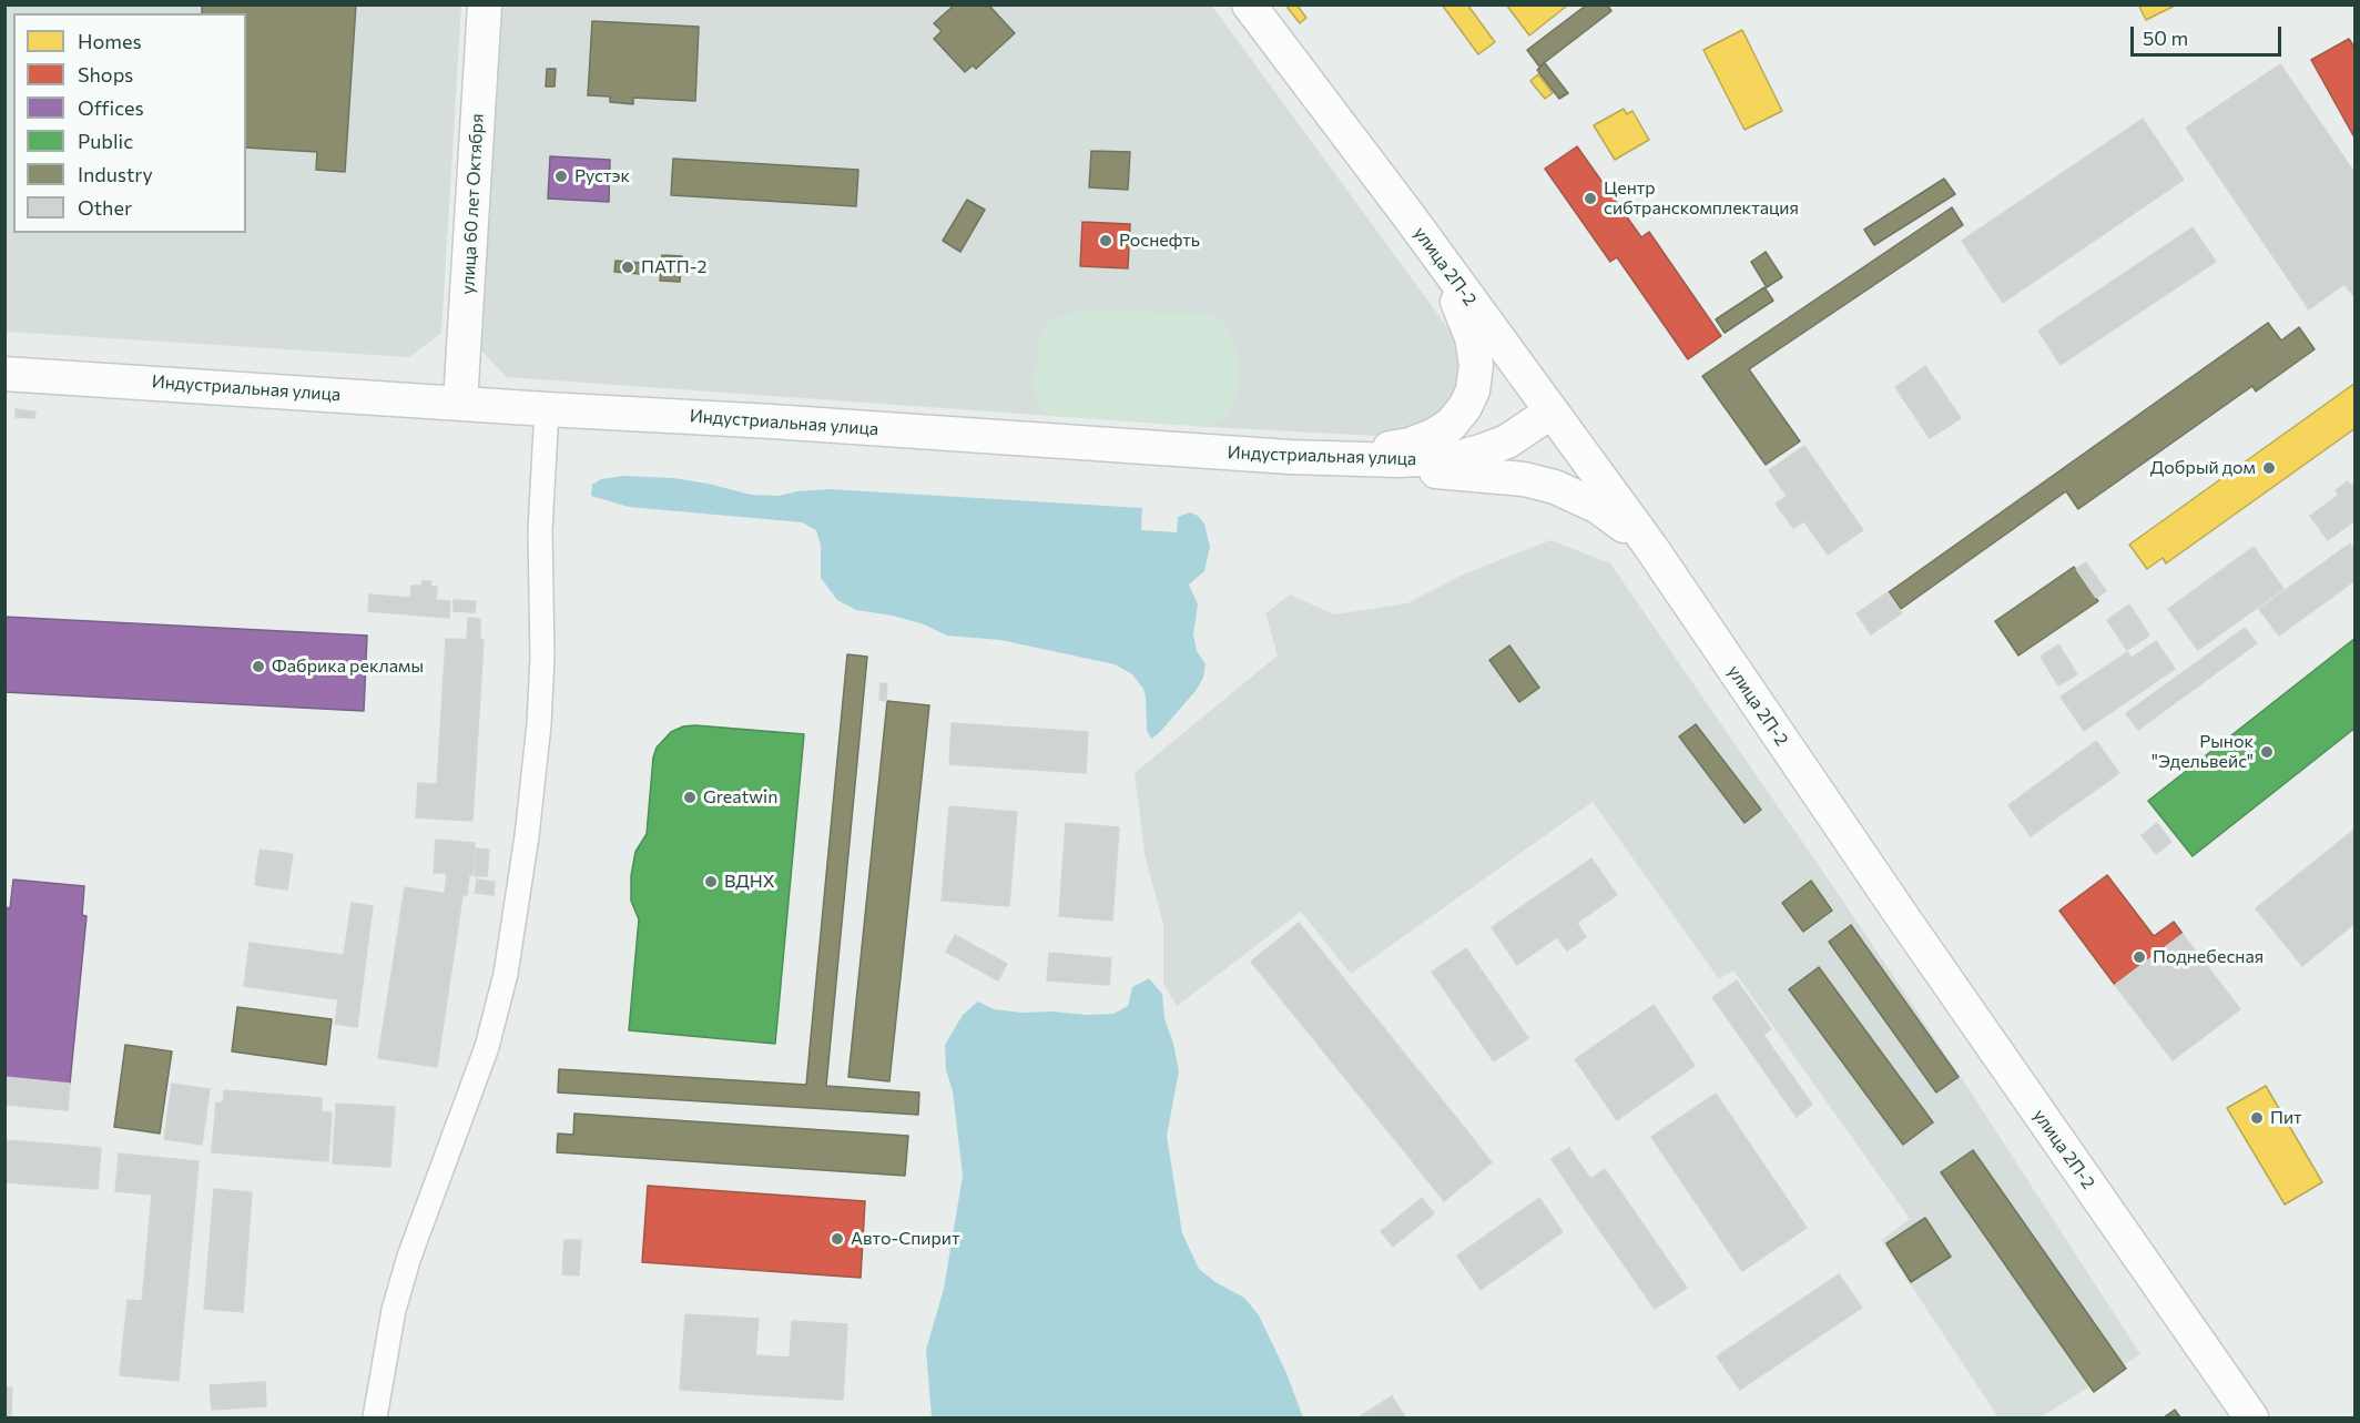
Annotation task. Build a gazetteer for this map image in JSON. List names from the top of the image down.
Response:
{
  "streets": {
    "main road": ["улица 60 лет Октября", "улица 2П-2", "Индустриальная улица"]
  },
  "crossings": [
    ["улица 60 лет Октября", "Индустриальная улица"],
    ["улица 2П-2", "Индустриальная улица"]
  ],
  "places": [
    "Рустэк",
    "Центр сибтранскомплектация",
    "Роснефть",
    "ПАТП-2",
    "Добрый дом",
    "Фабрика рекламы",
    "Рынок \"Эдельвейс\"",
    "Greatwin",
    "ВДНХ",
    "Поднебесная",
    "Пит",
    "Авто-Спирит"
  ],
  "legend": [
    "Homes",
    "Shops",
    "Offices",
    "Public",
    "Industry",
    "Other"
  ],
  "scale_bar": "50 m"
}
